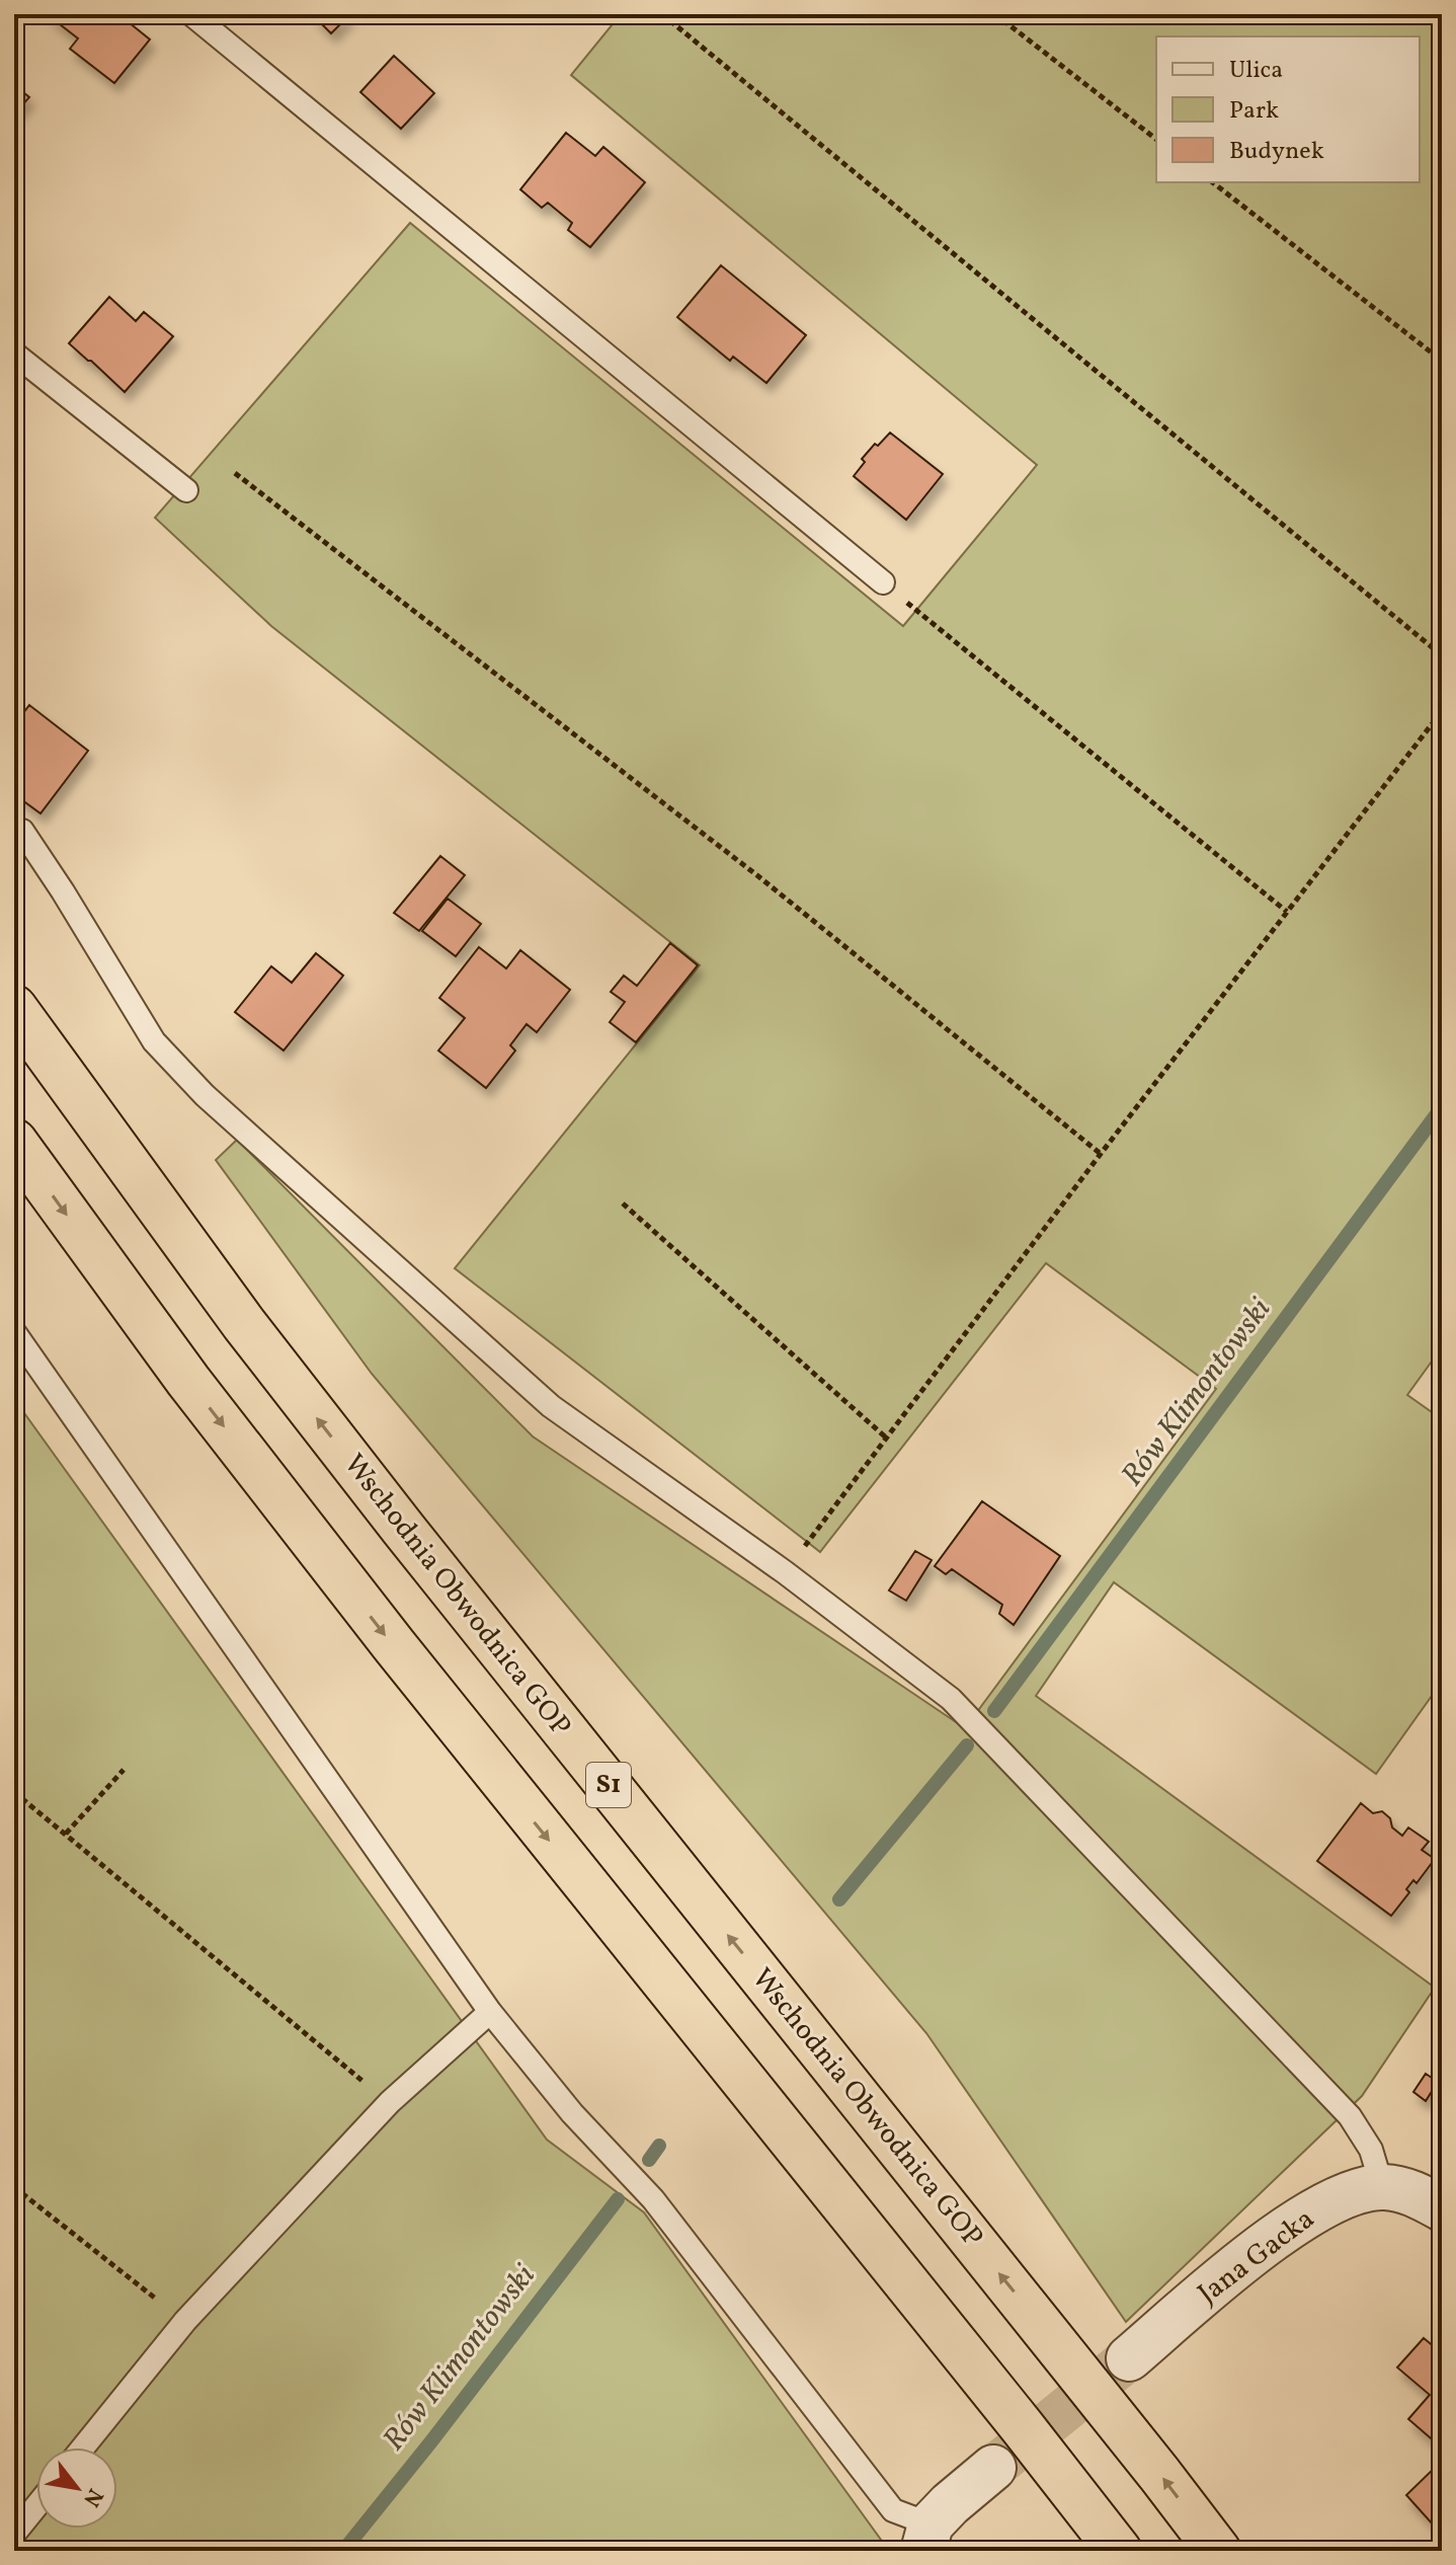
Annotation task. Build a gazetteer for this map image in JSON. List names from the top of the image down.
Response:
{
  "streets": {
    "highway": ["Wschodnia Obwodnica GOP", "S1"],
    "street": ["Jana Gacka"]
  },
  "water": ["Rów Klimontowski"],
  "legend": ["Ulica", "Park", "Budynek"],
  "north": "bottom right"
}
